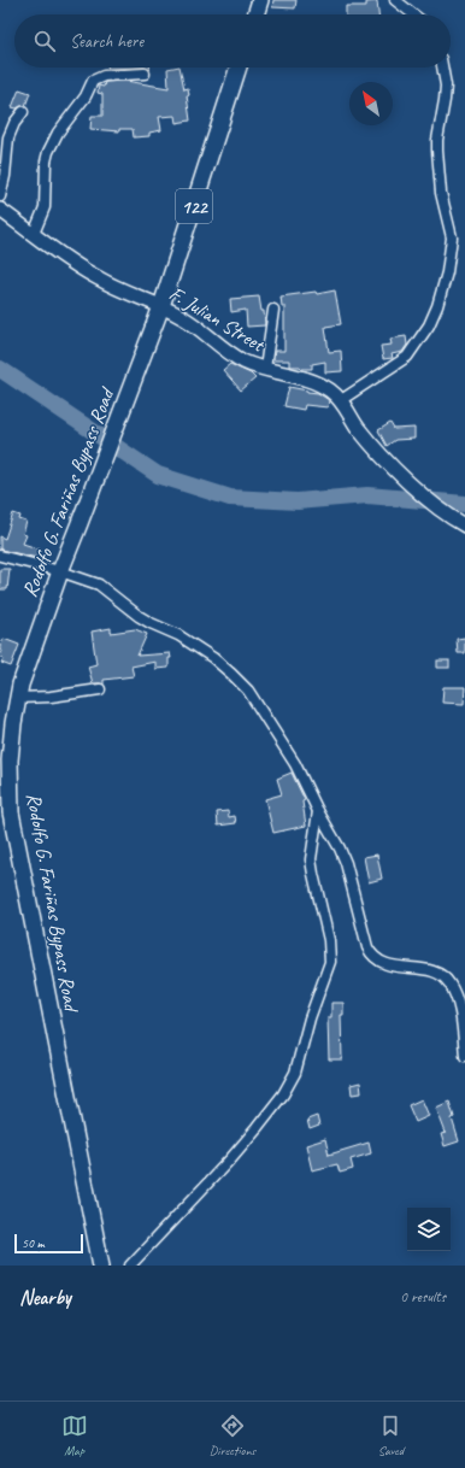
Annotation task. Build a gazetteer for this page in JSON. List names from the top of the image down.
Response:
{
  "streets": {
    "main road": ["122", "Rodolfo G. Fariñas Bypass Road"],
    "street": ["F. Julian Street"]
  },
  "crossings": [
    ["F. Julian Street", "Rodolfo G. Fariñas Bypass Road"]
  ],
  "scale_bar": "50 m",
  "north": "top left",
  "page": {
    "search": "Search here",
    "scale": "50 m",
    "heading": ["Nearby", "0 results"],
    "nav": ["Map", "Directions", "Saved"]
  }
}
